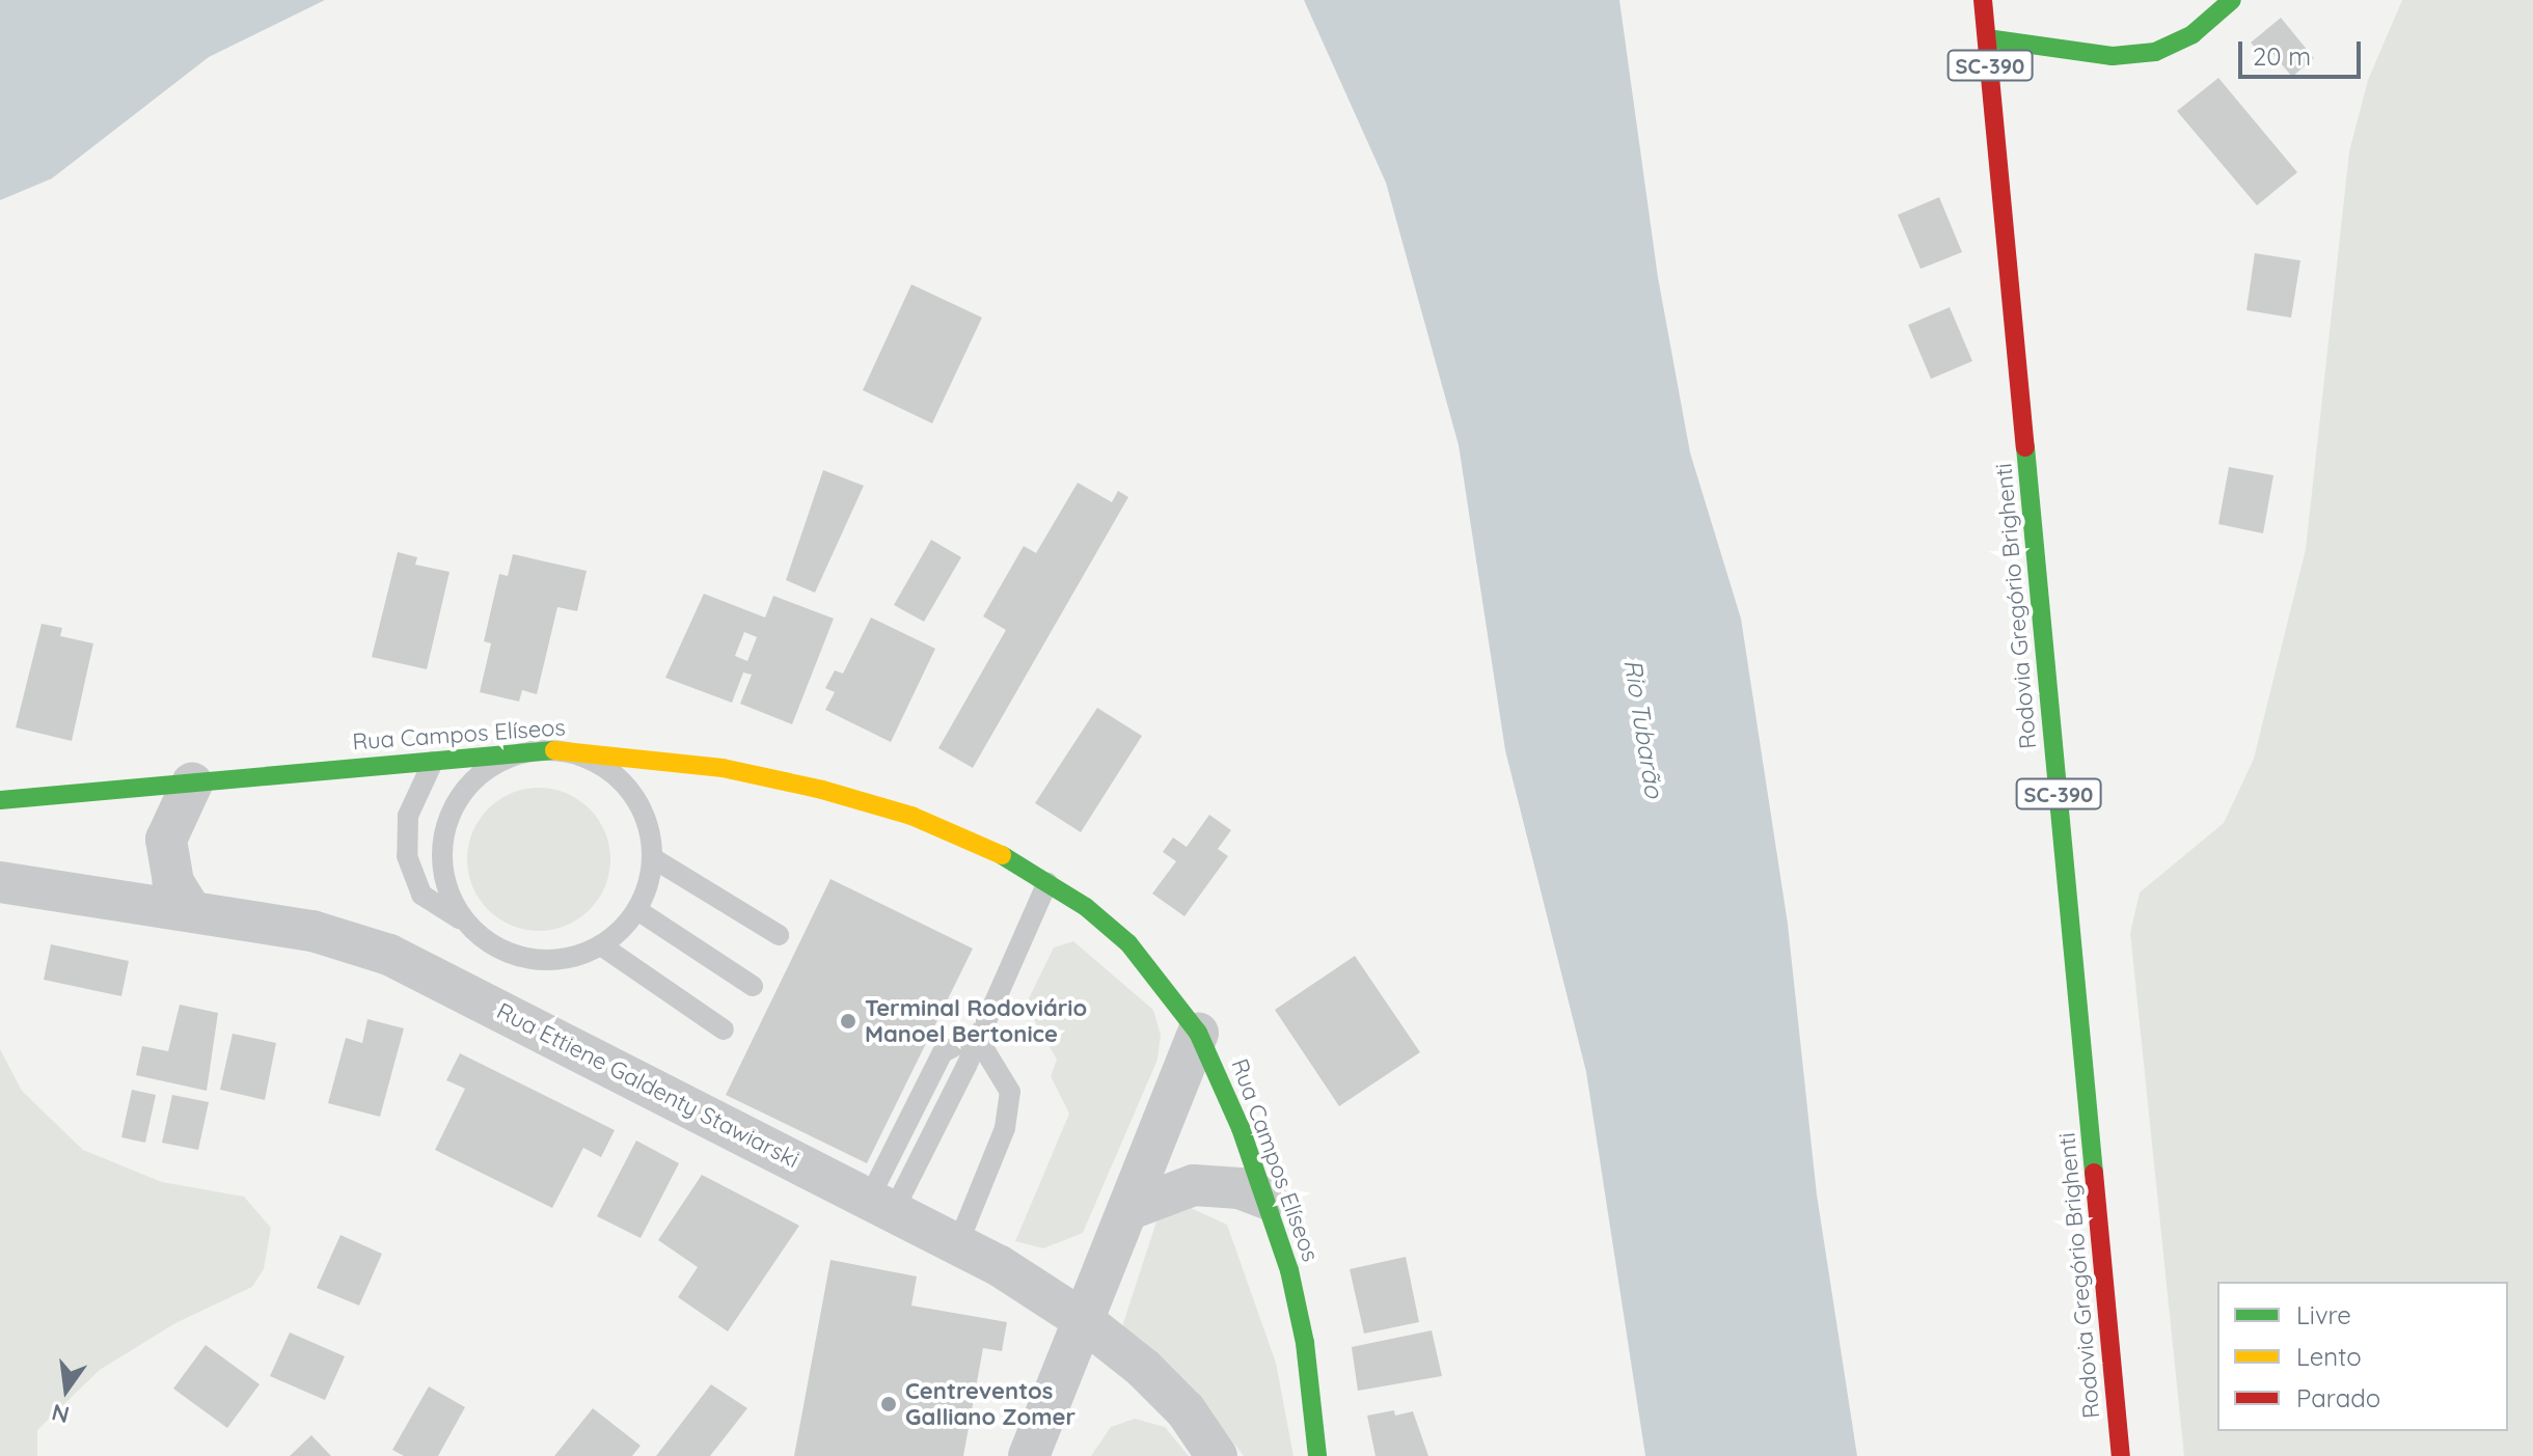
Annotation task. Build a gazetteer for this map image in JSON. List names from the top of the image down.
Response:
{
  "streets": {
    "street": [
      "SC-390",
      "Rodovia Gregório Brighenti",
      "Rua Campos Elíseos",
      "Rua Ettiene Galdenty Stawiarski"
    ]
  },
  "water": ["Rio Tubarão"],
  "places": ["Terminal Rodoviário Manoel Bertonice", "Centreventos Galliano Zomer"],
  "legend": ["Livre", "Lento", "Parado"],
  "scale_bar": "20 m",
  "north": "bottom"
}
